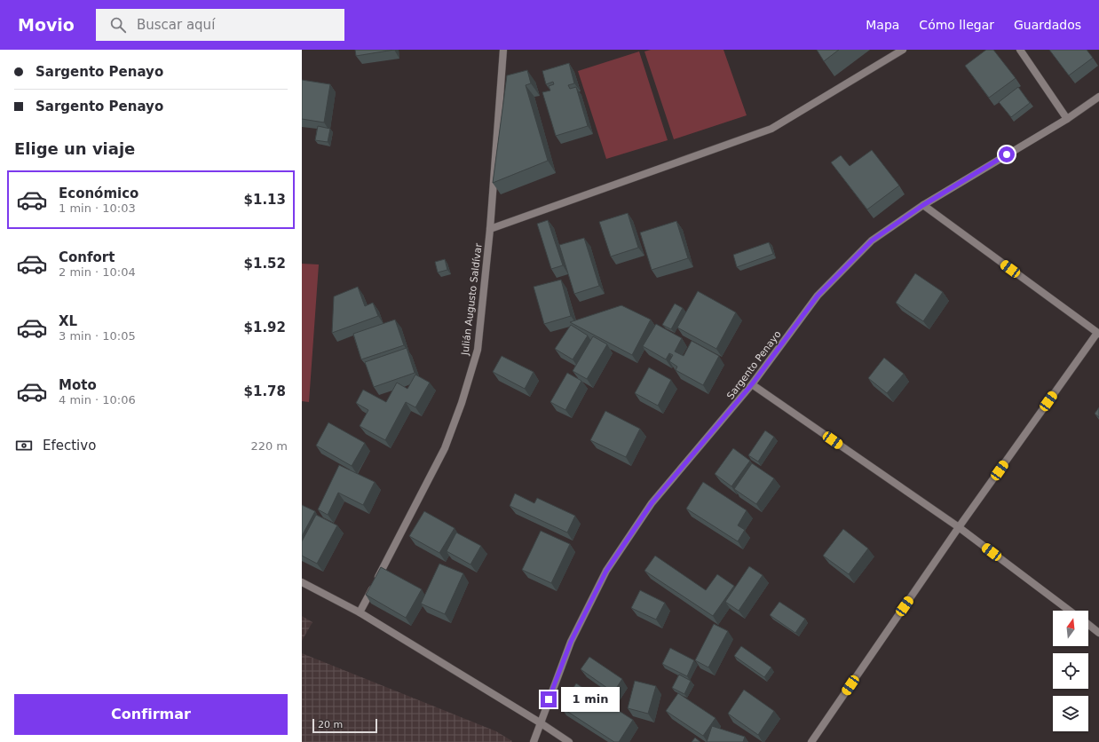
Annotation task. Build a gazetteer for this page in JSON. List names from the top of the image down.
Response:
{
  "streets": {
    "street": ["Julián Augusto Saldívar", "Sargento Penayo"]
  },
  "scale_bar": "20 m",
  "north": "top",
  "page": {
    "header": "Movio",
    "search": "Buscar aquí",
    "nav": ["Mapa", "Cómo llegar", "Guardados"],
    "banner": ["Sargento Penayo", "Sargento Penayo"],
    "heading": "Elige un viaje",
    "list": [
      {
        "name": "Económico",
        "note": "1 min · 10:03",
        "value": "$1.13"
      },
      {
        "name": "Confort",
        "note": "2 min · 10:04",
        "value": "$1.52"
      },
      {
        "name": "XL",
        "note": "3 min · 10:05",
        "value": "$1.92"
      },
      {
        "name": "Moto",
        "note": "4 min · 10:06",
        "value": "$1.78"
      }
    ],
    "pay": ["Efectivo", "220 m"],
    "buttons": "Confirmar",
    "bubble": "1 min",
    "scale": "20 m"
  }
}
